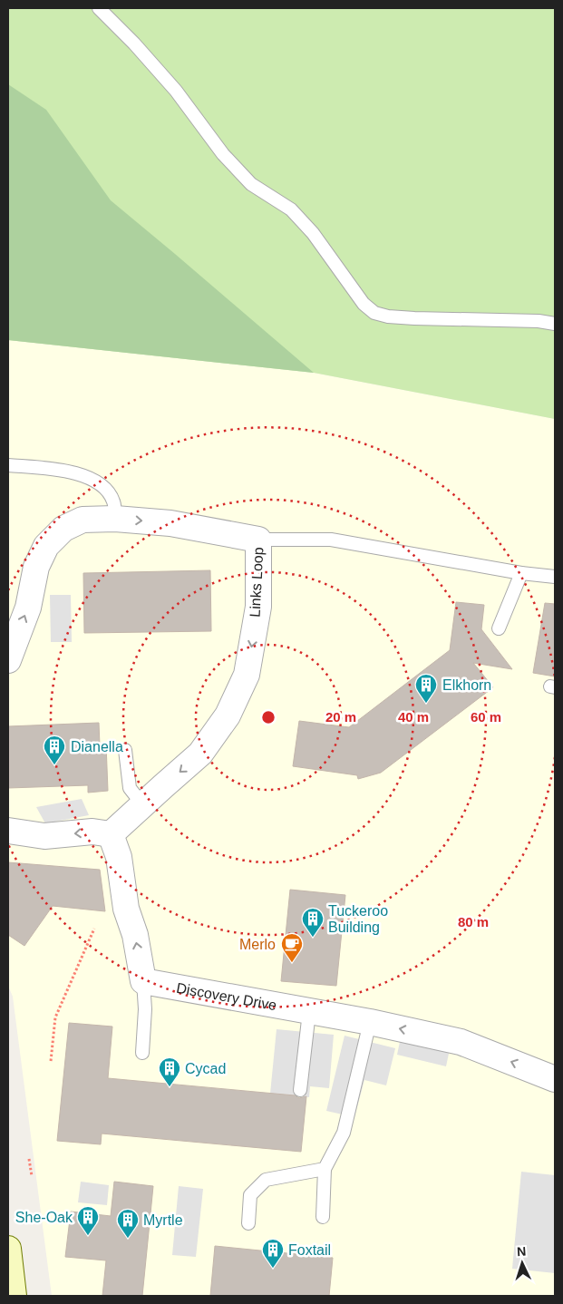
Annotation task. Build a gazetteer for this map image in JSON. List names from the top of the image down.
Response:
{
  "streets": {
    "street": ["Links Loop", "Discovery Drive"]
  },
  "one_way": ["Discovery Drive"],
  "places": {
    "building": [
      "Elkhorn",
      "Dianella",
      "Tuckeroo Building",
      "Cycad",
      "She-Oak",
      "Myrtle",
      "Foxtail"
    ],
    "cafe": ["Merlo"]
  },
  "north": "top",
  "rings": [
    "20 m",
    "40 m",
    "60 m",
    "80 m"
  ]
}
